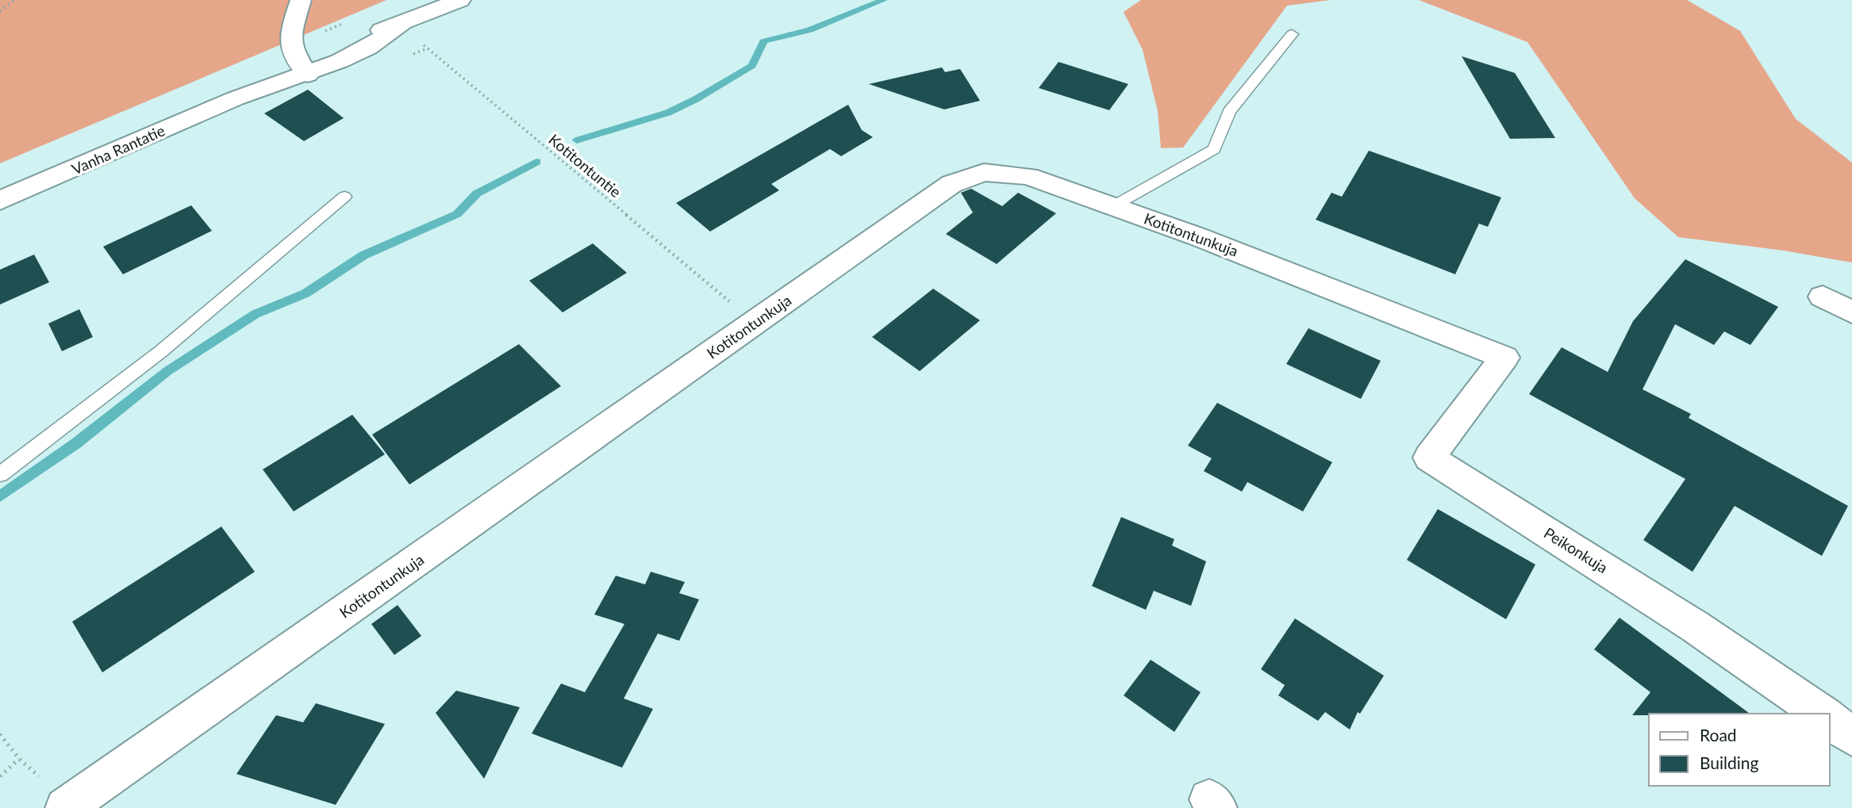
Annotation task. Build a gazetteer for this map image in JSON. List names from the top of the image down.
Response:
{
  "streets": {
    "street": ["Vanha Rantatie", "Kotitontunkuja", "Peikonkuja"],
    "path": ["Kotitontuntie"]
  },
  "crossings": [
    ["Vanha Rantatie", "Kotitontuntie"],
    ["Kotitontuntie", "Kotitontunkuja"],
    ["Kotitontunkuja", "Peikonkuja"]
  ],
  "legend": ["Road", "Building"]
}
